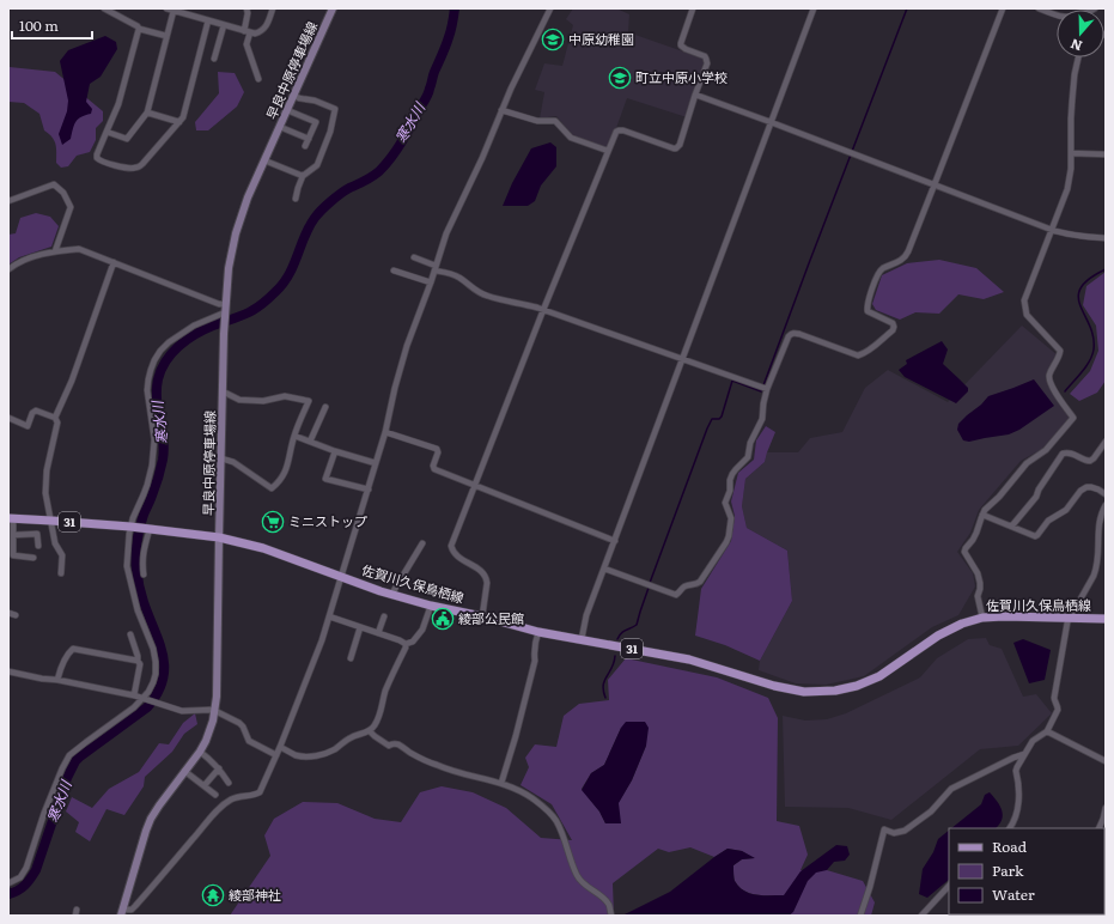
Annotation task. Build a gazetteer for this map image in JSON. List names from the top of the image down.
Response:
{
  "streets": {
    "main road": ["早良中原停車場線", "31", "佐賀川久保鳥栖線"]
  },
  "crossings": [
    ["早良中原停車場線", "佐賀川久保鳥栖線"]
  ],
  "water": ["寒水川"],
  "places": {
    "school or university": ["中原幼稚園", "町立中原小学校"],
    "supermarket": ["ミニストップ"],
    "public building": ["綾部公民館"],
    "temple": ["綾部神社"]
  },
  "legend": ["Road", "Park", "Water"],
  "scale_bar": "100 m",
  "north": "bottom"
}
